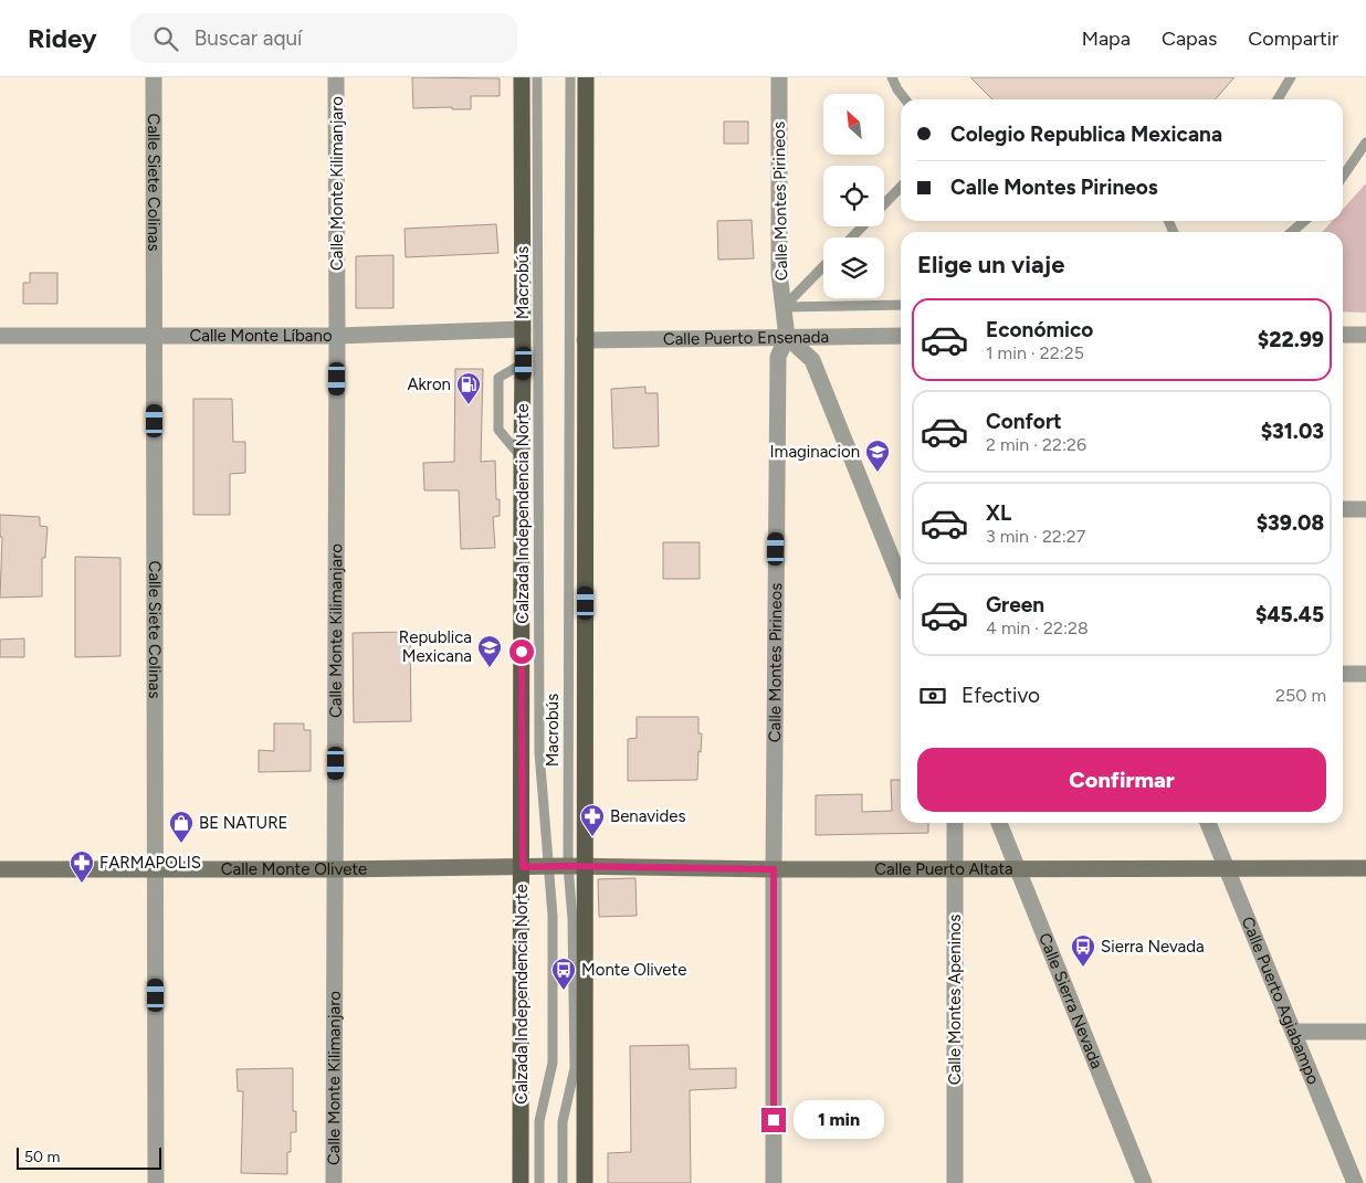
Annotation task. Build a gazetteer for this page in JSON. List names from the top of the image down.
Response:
{
  "streets": {
    "main road": ["Calzada Independencia Norte"],
    "street": [
      "Calle Siete Colinas",
      "Calle Monte Kilimanjaro",
      "Calle Montes Pirineos",
      "Calle Monte Líbano",
      "Calle Puerto Ensenada",
      "Calle Monte Olivete",
      "Calle Puerto Altata",
      "Calle Montes Apeninos",
      "Calle Sierra Nevada",
      "Calle Puerto Agiabampo"
    ],
    "lane": ["Macrobús"]
  },
  "crossings": [
    ["Calle Siete Colinas", "Calle Monte Líbano"],
    ["Calle Siete Colinas", "Calle Monte Olivete"],
    ["Calle Monte Kilimanjaro", "Calle Monte Líbano"],
    ["Calle Monte Kilimanjaro", "Calle Monte Olivete"],
    ["Calle Montes Pirineos", "Calle Puerto Ensenada"],
    ["Calle Montes Pirineos", "Calle Puerto Altata"],
    ["Macrobús", "Calle Puerto Altata"],
    ["Calle Monte Líbano", "Calzada Independencia Norte"],
    ["Calzada Independencia Norte", "Calle Monte Olivete"],
    ["Calzada Independencia Norte", "Calle Puerto Altata"],
    ["Calle Monte Olivete", "Calle Puerto Altata"],
    ["Calle Puerto Altata", "Calle Montes Apeninos"],
    ["Calle Puerto Altata", "Calle Sierra Nevada"],
    ["Calle Puerto Altata", "Calle Puerto Agiabampo"]
  ],
  "places": {
    "fuel station": ["Akron"],
    "school or university": ["Imaginacion", "Republica Mexicana"],
    "pharmacy": ["Benavides", "FARMAPOLIS"],
    "shop": ["BE NATURE"],
    "bus stop": ["Sierra Nevada", "Monte Olivete"]
  },
  "scale_bar": "50 m",
  "north": "top left",
  "page": {
    "header": "Ridey",
    "search": "Buscar aquí",
    "nav": ["Mapa", "Capas", "Compartir"],
    "banner": ["Colegio Republica Mexicana", "Calle Montes Pirineos"],
    "heading": "Elige un viaje",
    "list": [
      {
        "name": "Económico",
        "note": "1 min · 22:25",
        "value": "$22.99"
      },
      {
        "name": "Confort",
        "note": "2 min · 22:26",
        "value": "$31.03"
      },
      {
        "name": "XL",
        "note": "3 min · 22:27",
        "value": "$39.08"
      },
      {
        "name": "Green",
        "note": "4 min · 22:28",
        "value": "$45.45"
      }
    ],
    "pay": ["Efectivo", "250 m"],
    "buttons": "Confirmar",
    "bubble": "1 min",
    "scale": "50 m"
  }
}
